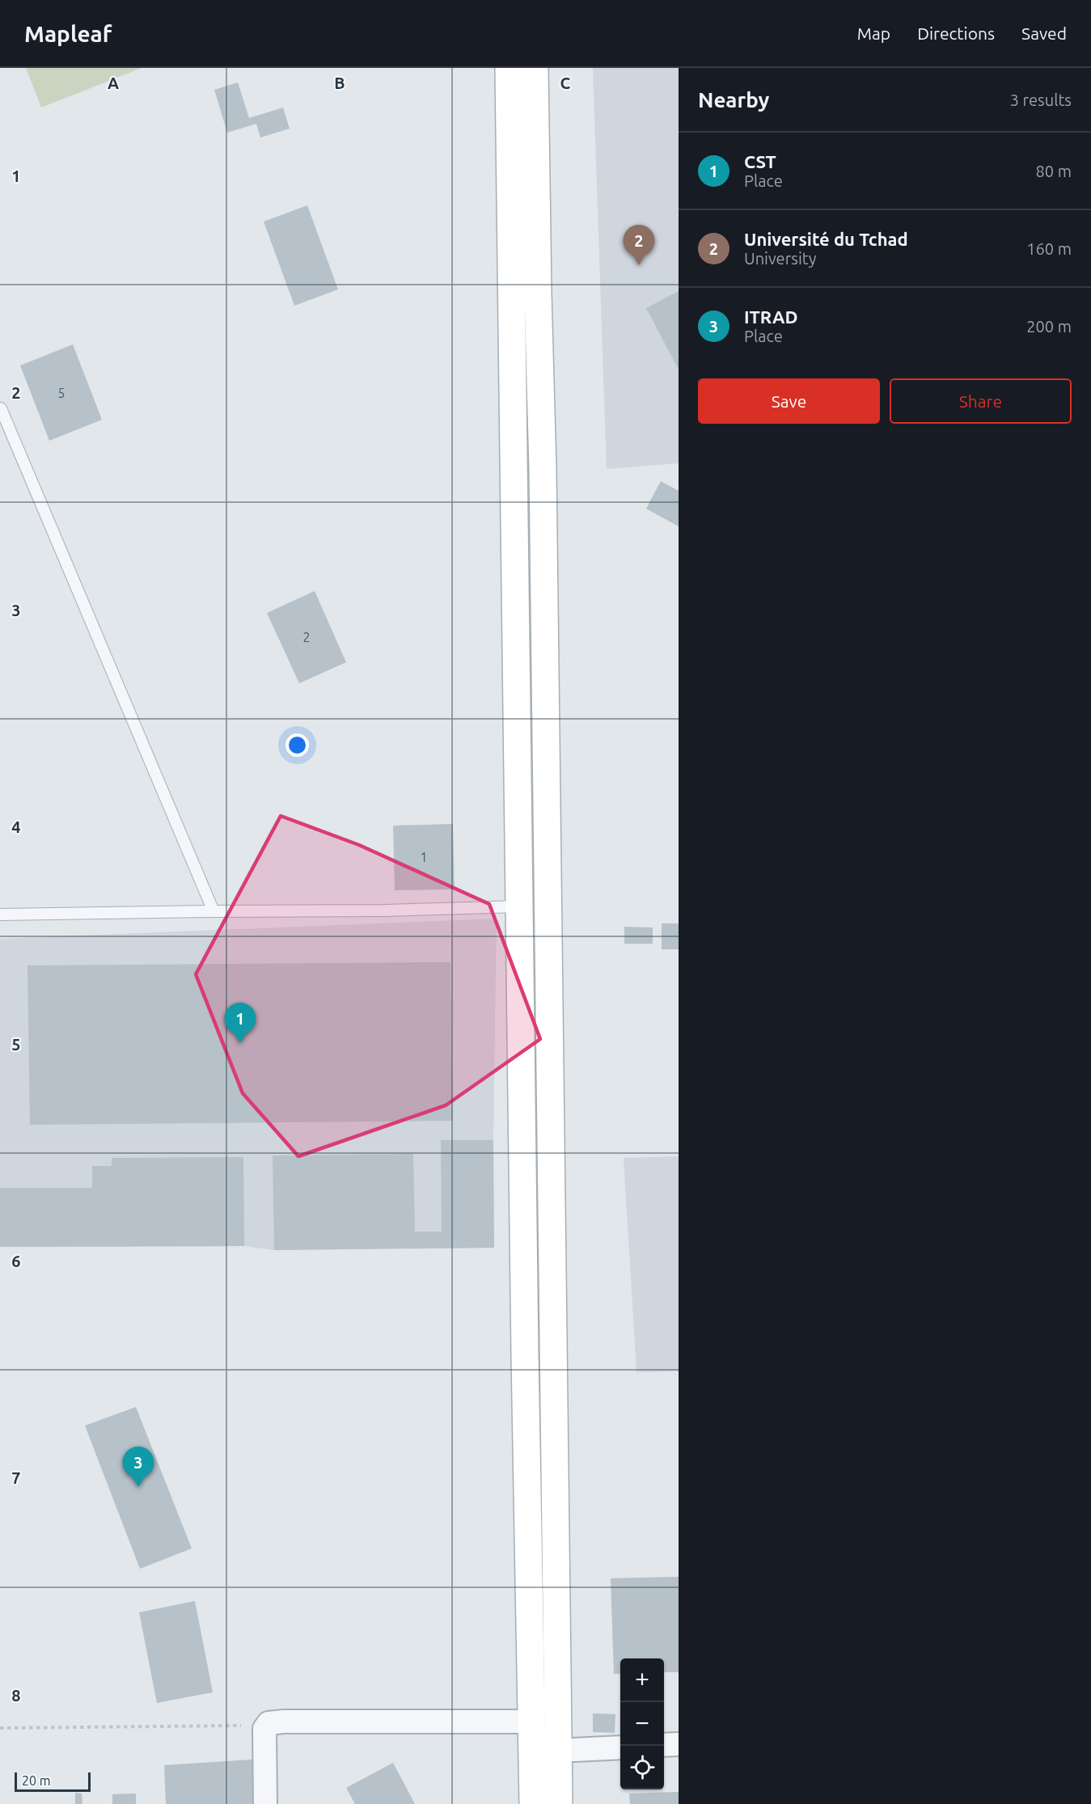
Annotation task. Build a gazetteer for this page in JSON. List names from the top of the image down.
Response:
{
  "house_numbers": ["5", "2", "1"],
  "scale_bar": "20 m",
  "page": {
    "header": "Mapleaf",
    "nav": ["Map", "Directions", "Saved"],
    "heading": ["Nearby", "3 results"],
    "list": [
      {
        "mark": "1",
        "name": "CST",
        "note": "Place",
        "value": "80 m"
      },
      {
        "mark": "2",
        "name": "Université du Tchad",
        "note": "University",
        "value": "160 m"
      },
      {
        "mark": "3",
        "name": "ITRAD",
        "note": "Place",
        "value": "200 m"
      }
    ],
    "pins": ["2", "1", "3"],
    "buttons": ["Save", "Share"],
    "map_buttons": ["+", "−"],
    "scale": "20 m"
  },
  "grid": {
    "columns": ["A", "B", "C"],
    "rows": [
      "1",
      "2",
      "3",
      "4",
      "5",
      "6",
      "7",
      "8"
    ]
  }
}
